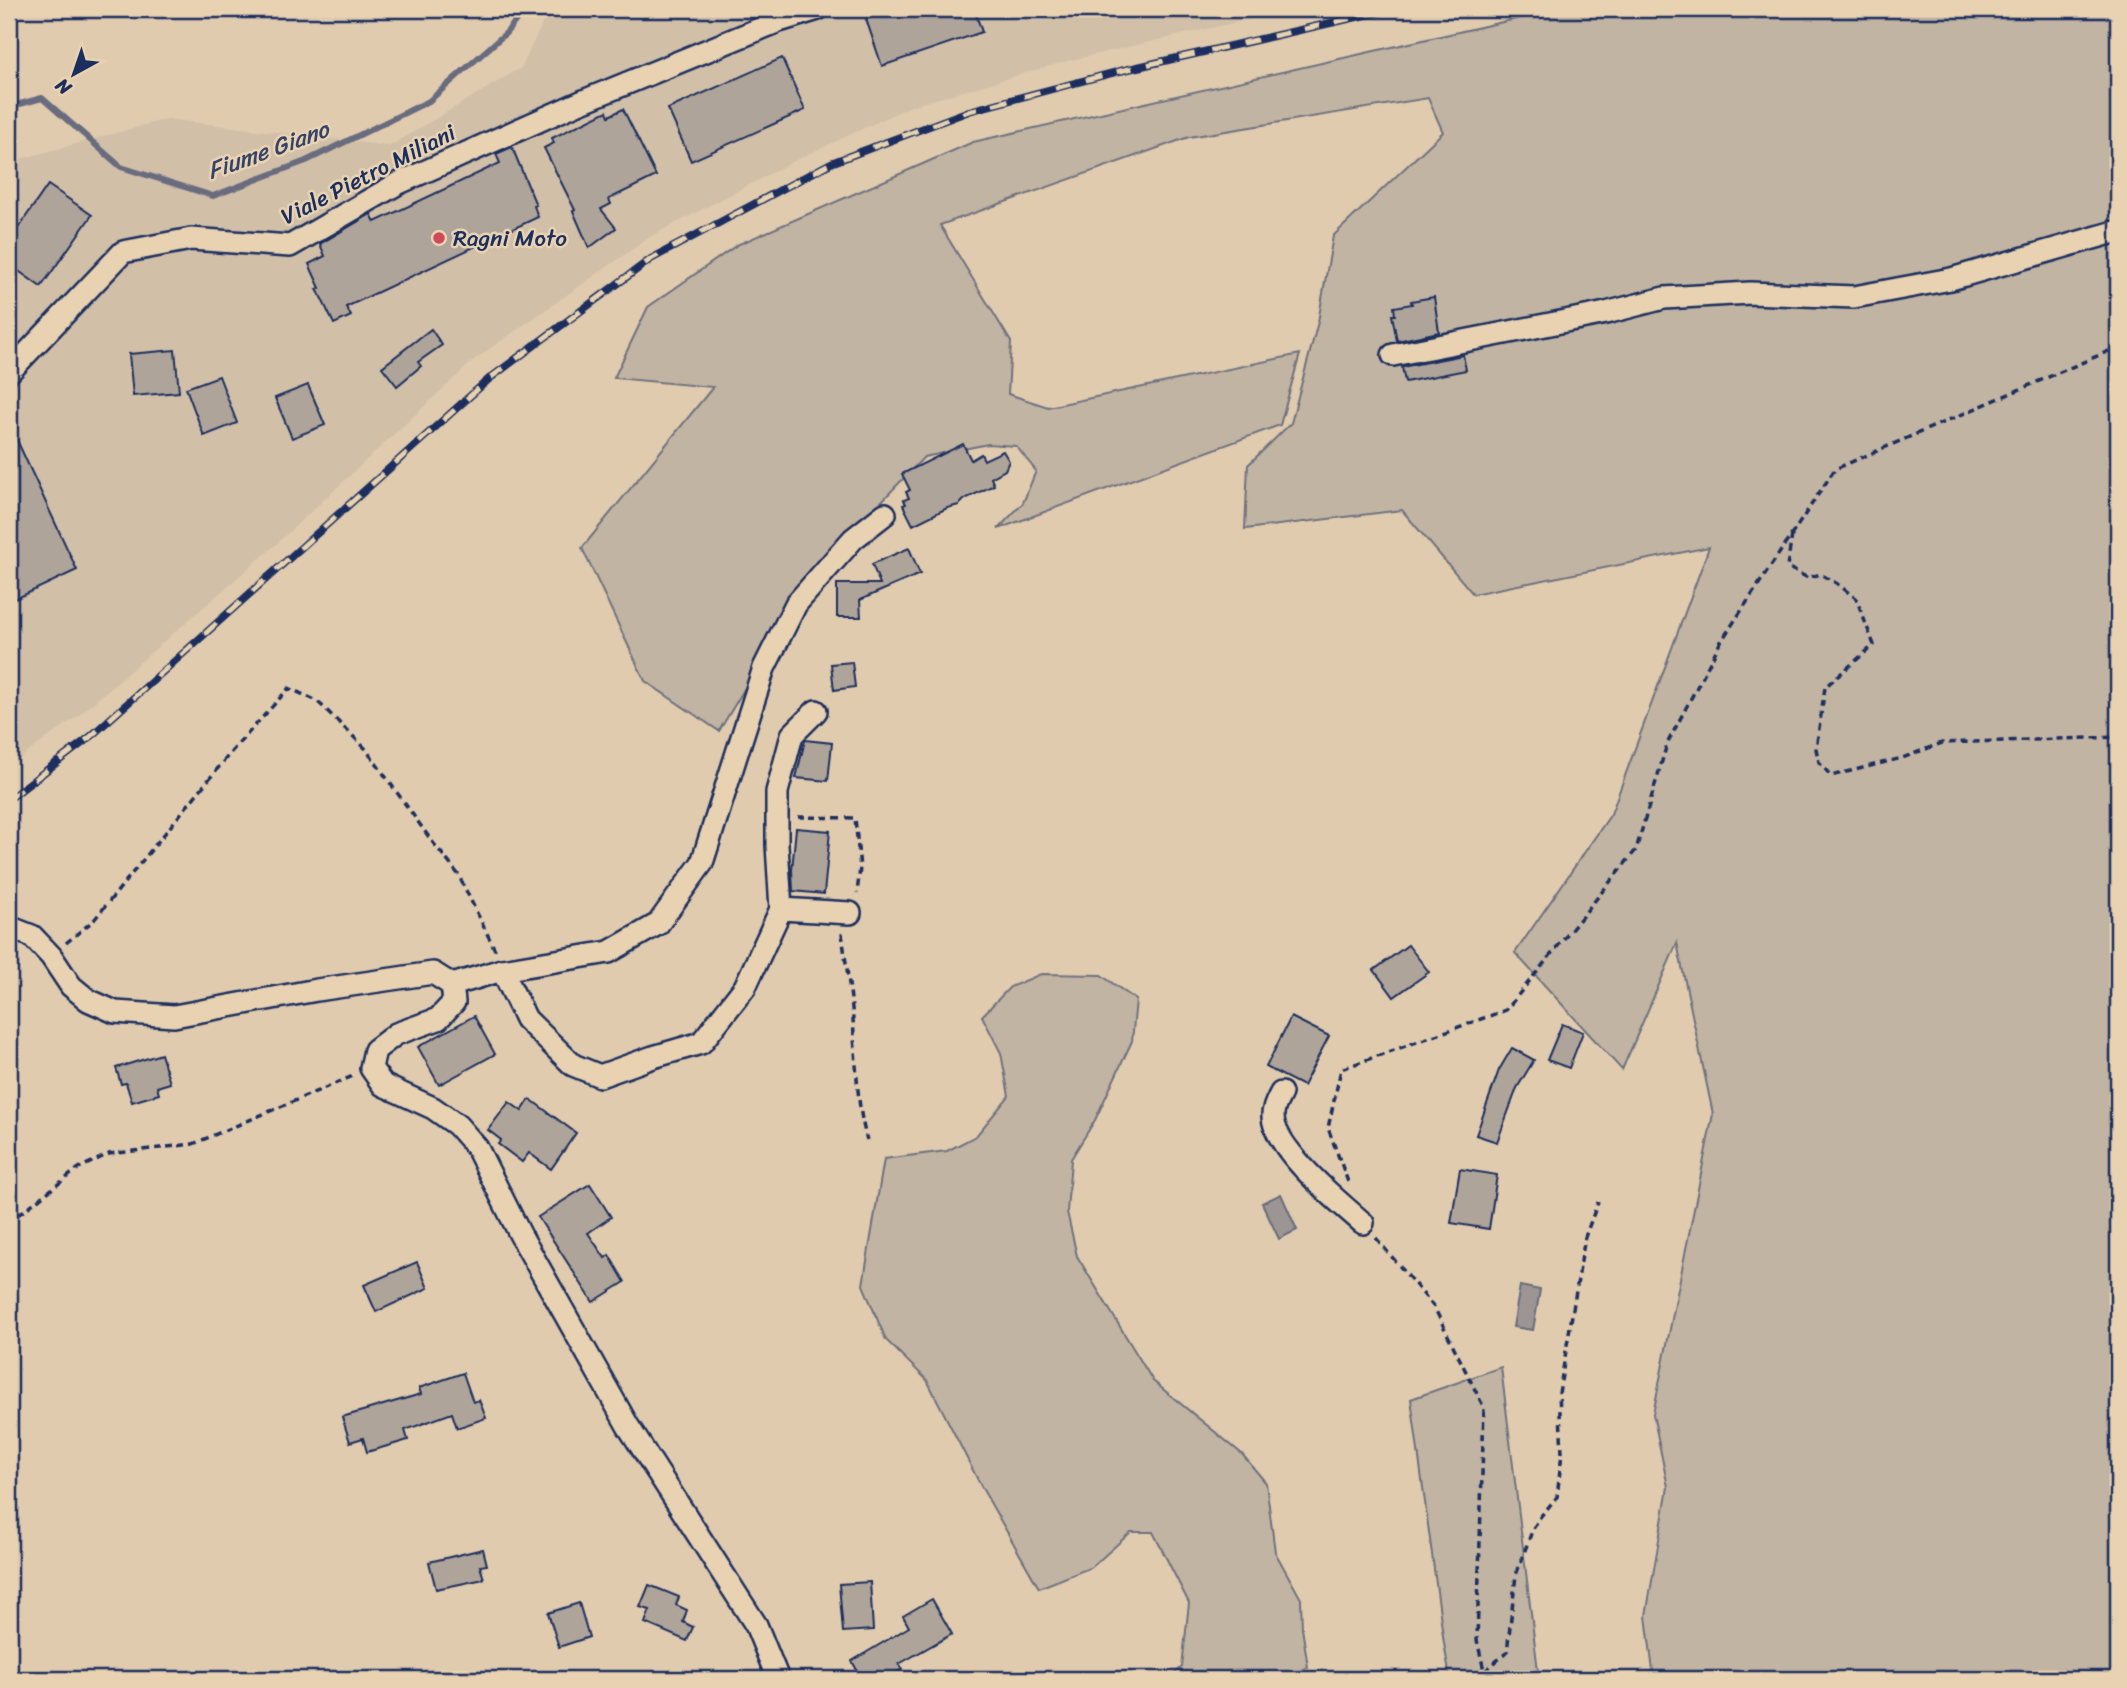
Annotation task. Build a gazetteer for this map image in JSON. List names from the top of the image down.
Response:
{
  "streets": {
    "street": ["Viale Pietro Miliani"]
  },
  "water": ["Fiume Giano"],
  "places": ["Ragni Moto"],
  "north": "bottom left"
}
